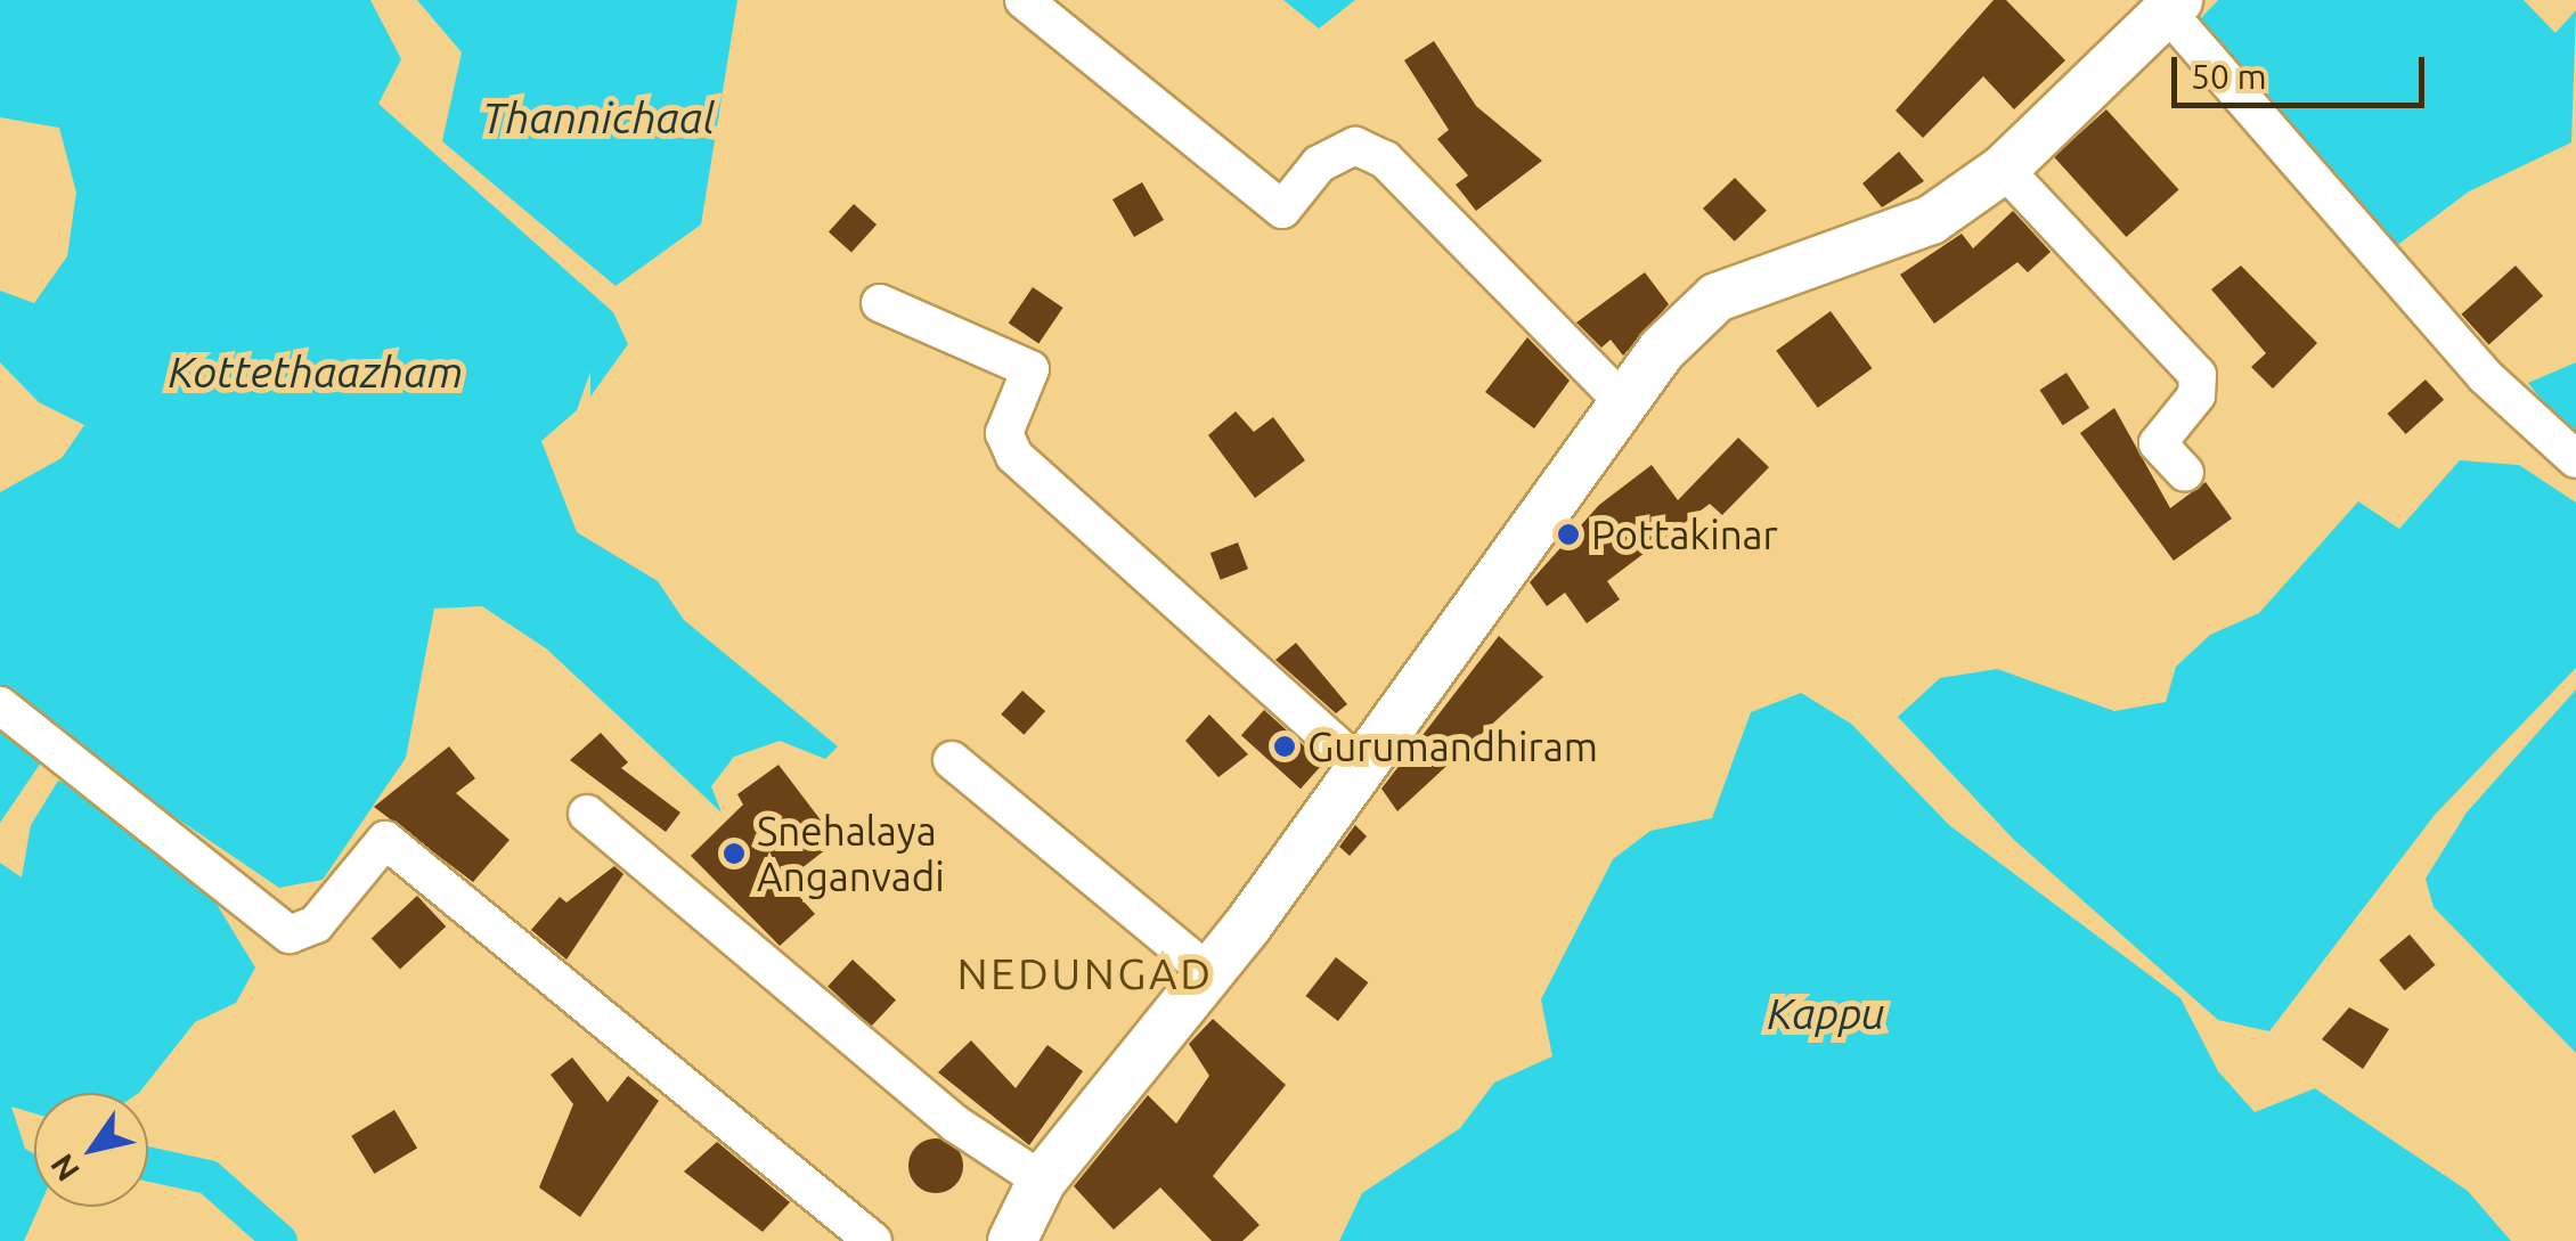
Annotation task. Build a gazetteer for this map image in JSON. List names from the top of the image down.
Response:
{
  "districts": ["NEDUNGAD"],
  "water": ["Thannichaal", "Kottethaazham", "Kappu"],
  "places": ["Pottakinar", "Gurumandhiram", "Snehalaya Anganvadi"],
  "scale_bar": "50 m",
  "north": "bottom left"
}
